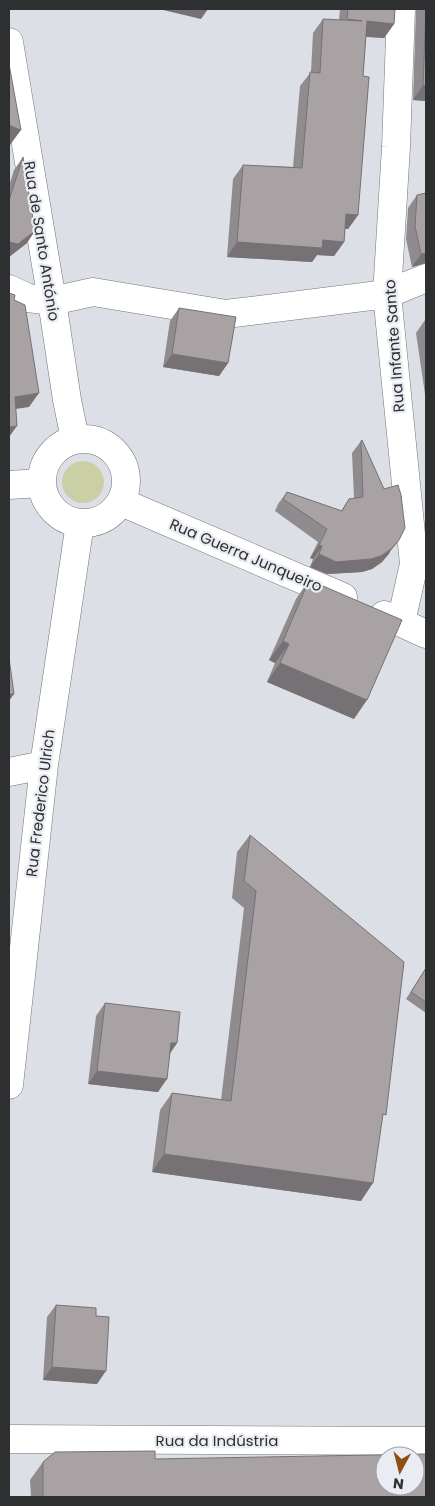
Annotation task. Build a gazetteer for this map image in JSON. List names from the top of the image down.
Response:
{
  "streets": {
    "street": [
      "Rua de Santo António",
      "Rua Infante Santo",
      "Rua Guerra Junqueiro",
      "Rua Frederico Ulrich",
      "Rua da Indústria"
    ]
  },
  "crossings": [
    ["Rua de Santo António", "Rua Guerra Junqueiro"],
    ["Rua de Santo António", "Rua Frederico Ulrich"],
    ["Rua Infante Santo", "Rua Guerra Junqueiro"],
    ["Rua Guerra Junqueiro", "Rua Frederico Ulrich"]
  ],
  "north": "bottom"
}
